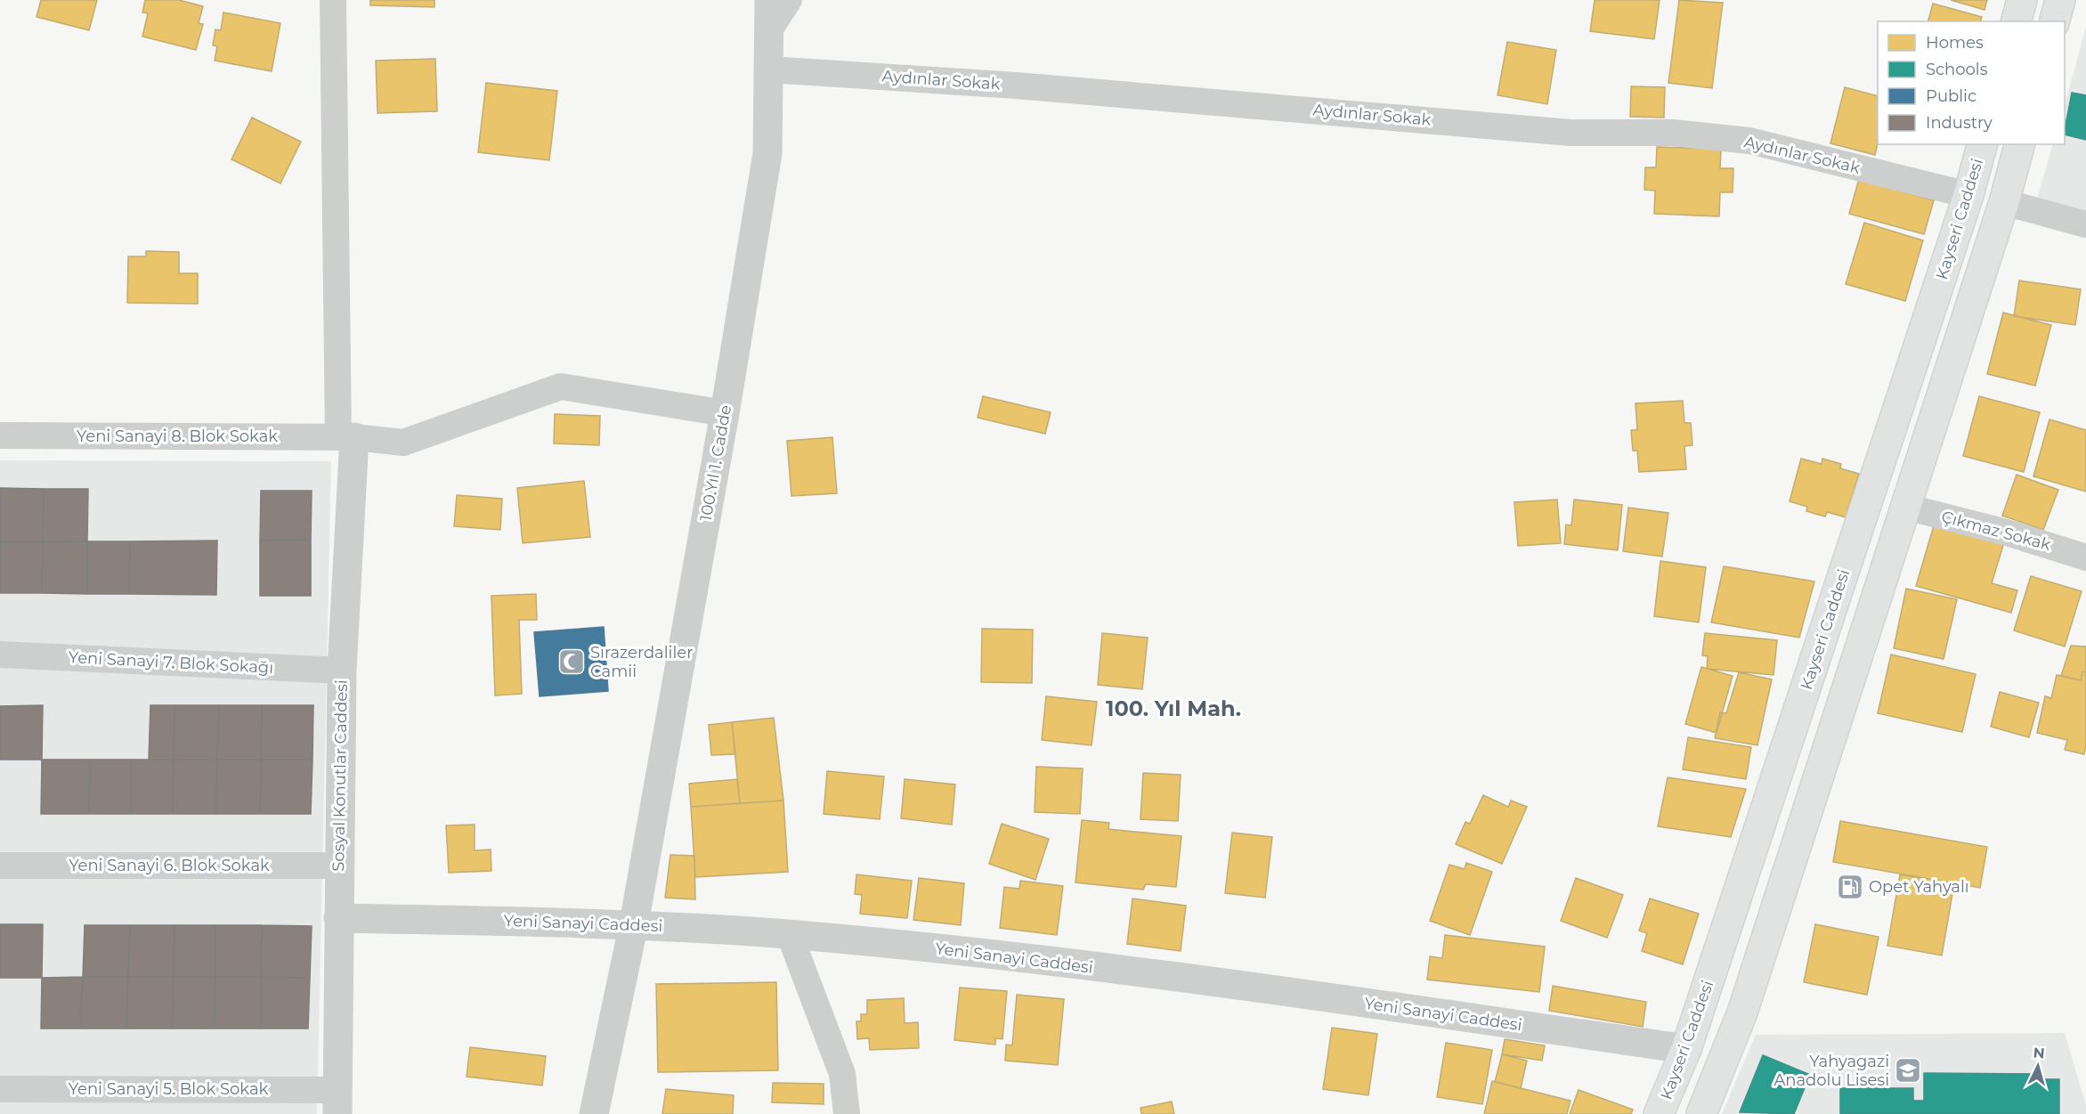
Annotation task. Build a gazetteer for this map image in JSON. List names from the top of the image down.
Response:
{
  "streets": {
    "main road": ["Kayseri Caddesi"],
    "street": [
      "Aydınlar Sokak",
      "Yeni Sanayi 8. Blok Sokak",
      "100.Yıl 1. Cadde",
      "Çıkmaz Sokak",
      "Yeni Sanayi 7. Blok Sokağı",
      "Sosyal Konutlar Caddesi",
      "Yeni Sanayi 6. Blok Sokak",
      "Yeni Sanayi Caddesi",
      "Yeni Sanayi 5. Blok Sokak"
    ]
  },
  "crossings": [
    ["Aydınlar Sokak", "Kayseri Caddesi"],
    ["Aydınlar Sokak", "100.Yıl 1. Cadde"],
    ["Kayseri Caddesi", "Yeni Sanayi Caddesi"],
    ["Yeni Sanayi 8. Blok Sokak", "100.Yıl 1. Cadde"],
    ["Yeni Sanayi 8. Blok Sokak", "Sosyal Konutlar Caddesi"],
    ["100.Yıl 1. Cadde", "Yeni Sanayi Caddesi"],
    ["Yeni Sanayi 7. Blok Sokağı", "Sosyal Konutlar Caddesi"],
    ["Sosyal Konutlar Caddesi", "Yeni Sanayi 6. Blok Sokak"],
    ["Sosyal Konutlar Caddesi", "Yeni Sanayi Caddesi"],
    ["Sosyal Konutlar Caddesi", "Yeni Sanayi 5. Blok Sokak"]
  ],
  "districts": ["100. Yıl Mah."],
  "places": {
    "mosque": ["Sırazerdaliler Camii"],
    "fuel station": ["Opet Yahyalı"],
    "school or university": ["Yahyagazi Anadolu Lisesi"]
  },
  "legend": [
    "Homes",
    "Schools",
    "Public",
    "Industry"
  ],
  "north": "top"
}
